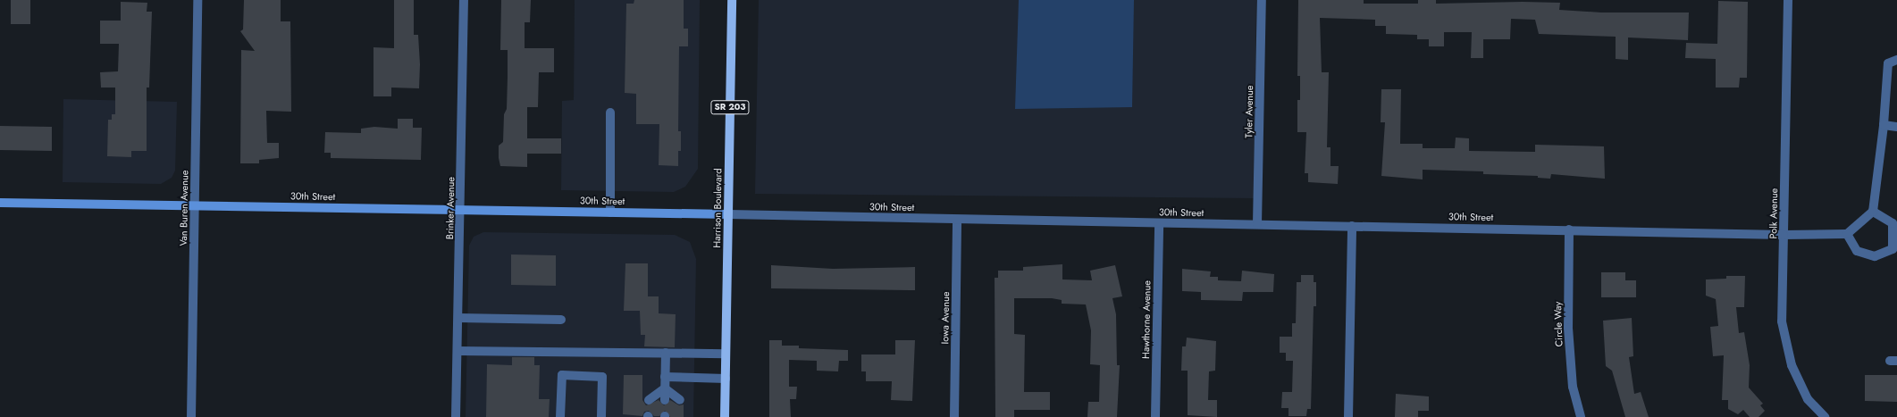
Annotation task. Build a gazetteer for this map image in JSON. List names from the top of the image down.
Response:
{
  "streets": {
    "main road": ["SR 203", "30th Street", "Harrison Boulevard"],
    "street": [
      "Tyler Avenue",
      "Van Buren Avenue",
      "Brinker Avenue",
      "Polk Avenue",
      "Iowa Avenue",
      "Hawthorne Avenue",
      "Circle Way"
    ]
  },
  "crossings": [
    ["Tyler Avenue", "30th Street"],
    ["30th Street", "Van Buren Avenue"],
    ["30th Street", "Brinker Avenue"],
    ["30th Street", "Harrison Boulevard"],
    ["30th Street", "Polk Avenue"],
    ["30th Street", "Iowa Avenue"],
    ["30th Street", "Hawthorne Avenue"],
    ["30th Street", "Circle Way"]
  ]
}
